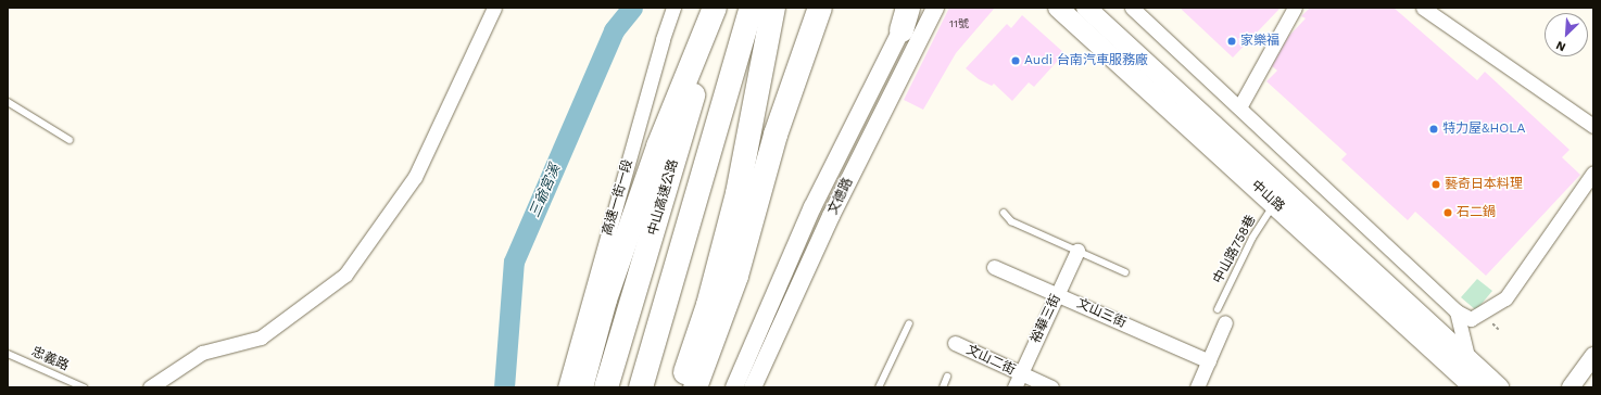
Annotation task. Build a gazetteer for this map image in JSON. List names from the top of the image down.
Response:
{
  "streets": {
    "highway": ["中山高速公路"],
    "main road": ["中山路"],
    "street": [
      "文德路",
      "高速一街一段",
      "文山三街",
      "裕華三街",
      "文山二街"
    ],
    "lane": ["中山路758巷", "忠義路"]
  },
  "crossings": [
    ["中山路", "中山路758巷"],
    ["文山三街", "裕華三街"],
    ["裕華三街", "文山二街"]
  ],
  "water": ["三爺宮溪"],
  "places": [
    "家樂福",
    "Audi 台南汽車服務廠",
    "特力屋&HOLA",
    "藝奇日本料理",
    "石二鍋"
  ],
  "house_numbers": ["11號"],
  "north": "bottom left"
}
